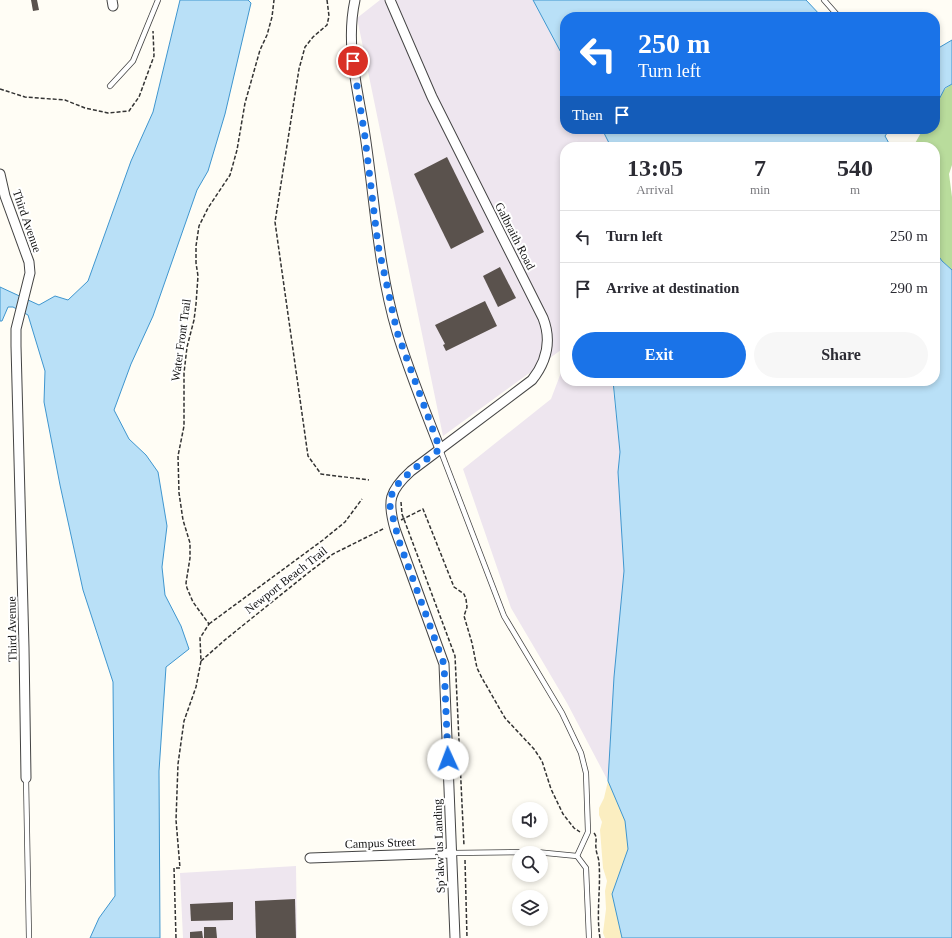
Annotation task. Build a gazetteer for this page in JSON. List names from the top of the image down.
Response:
{
  "streets": {
    "street": [
      "Third Avenue",
      "Galbraith Road",
      "Campus Street",
      "Sp’akw’us Landing"
    ],
    "path": ["Water Front Trail", "Newport Beach Trail"]
  },
  "crossings": [
    ["Galbraith Road", "Sp’akw’us Landing"],
    ["Campus Street", "Sp’akw’us Landing"]
  ],
  "page": {
    "turn": ["250 m", "Turn left"],
    "then": "Then",
    "eta": [
      "13:05",
      "Arrival",
      "7",
      "min",
      "540",
      "m"
    ],
    "list": [
      {
        "name": "Turn left",
        "value": "250 m"
      },
      {
        "name": "Arrive at destination",
        "value": "290 m"
      }
    ],
    "buttons": ["Exit", "Share"]
  }
}
